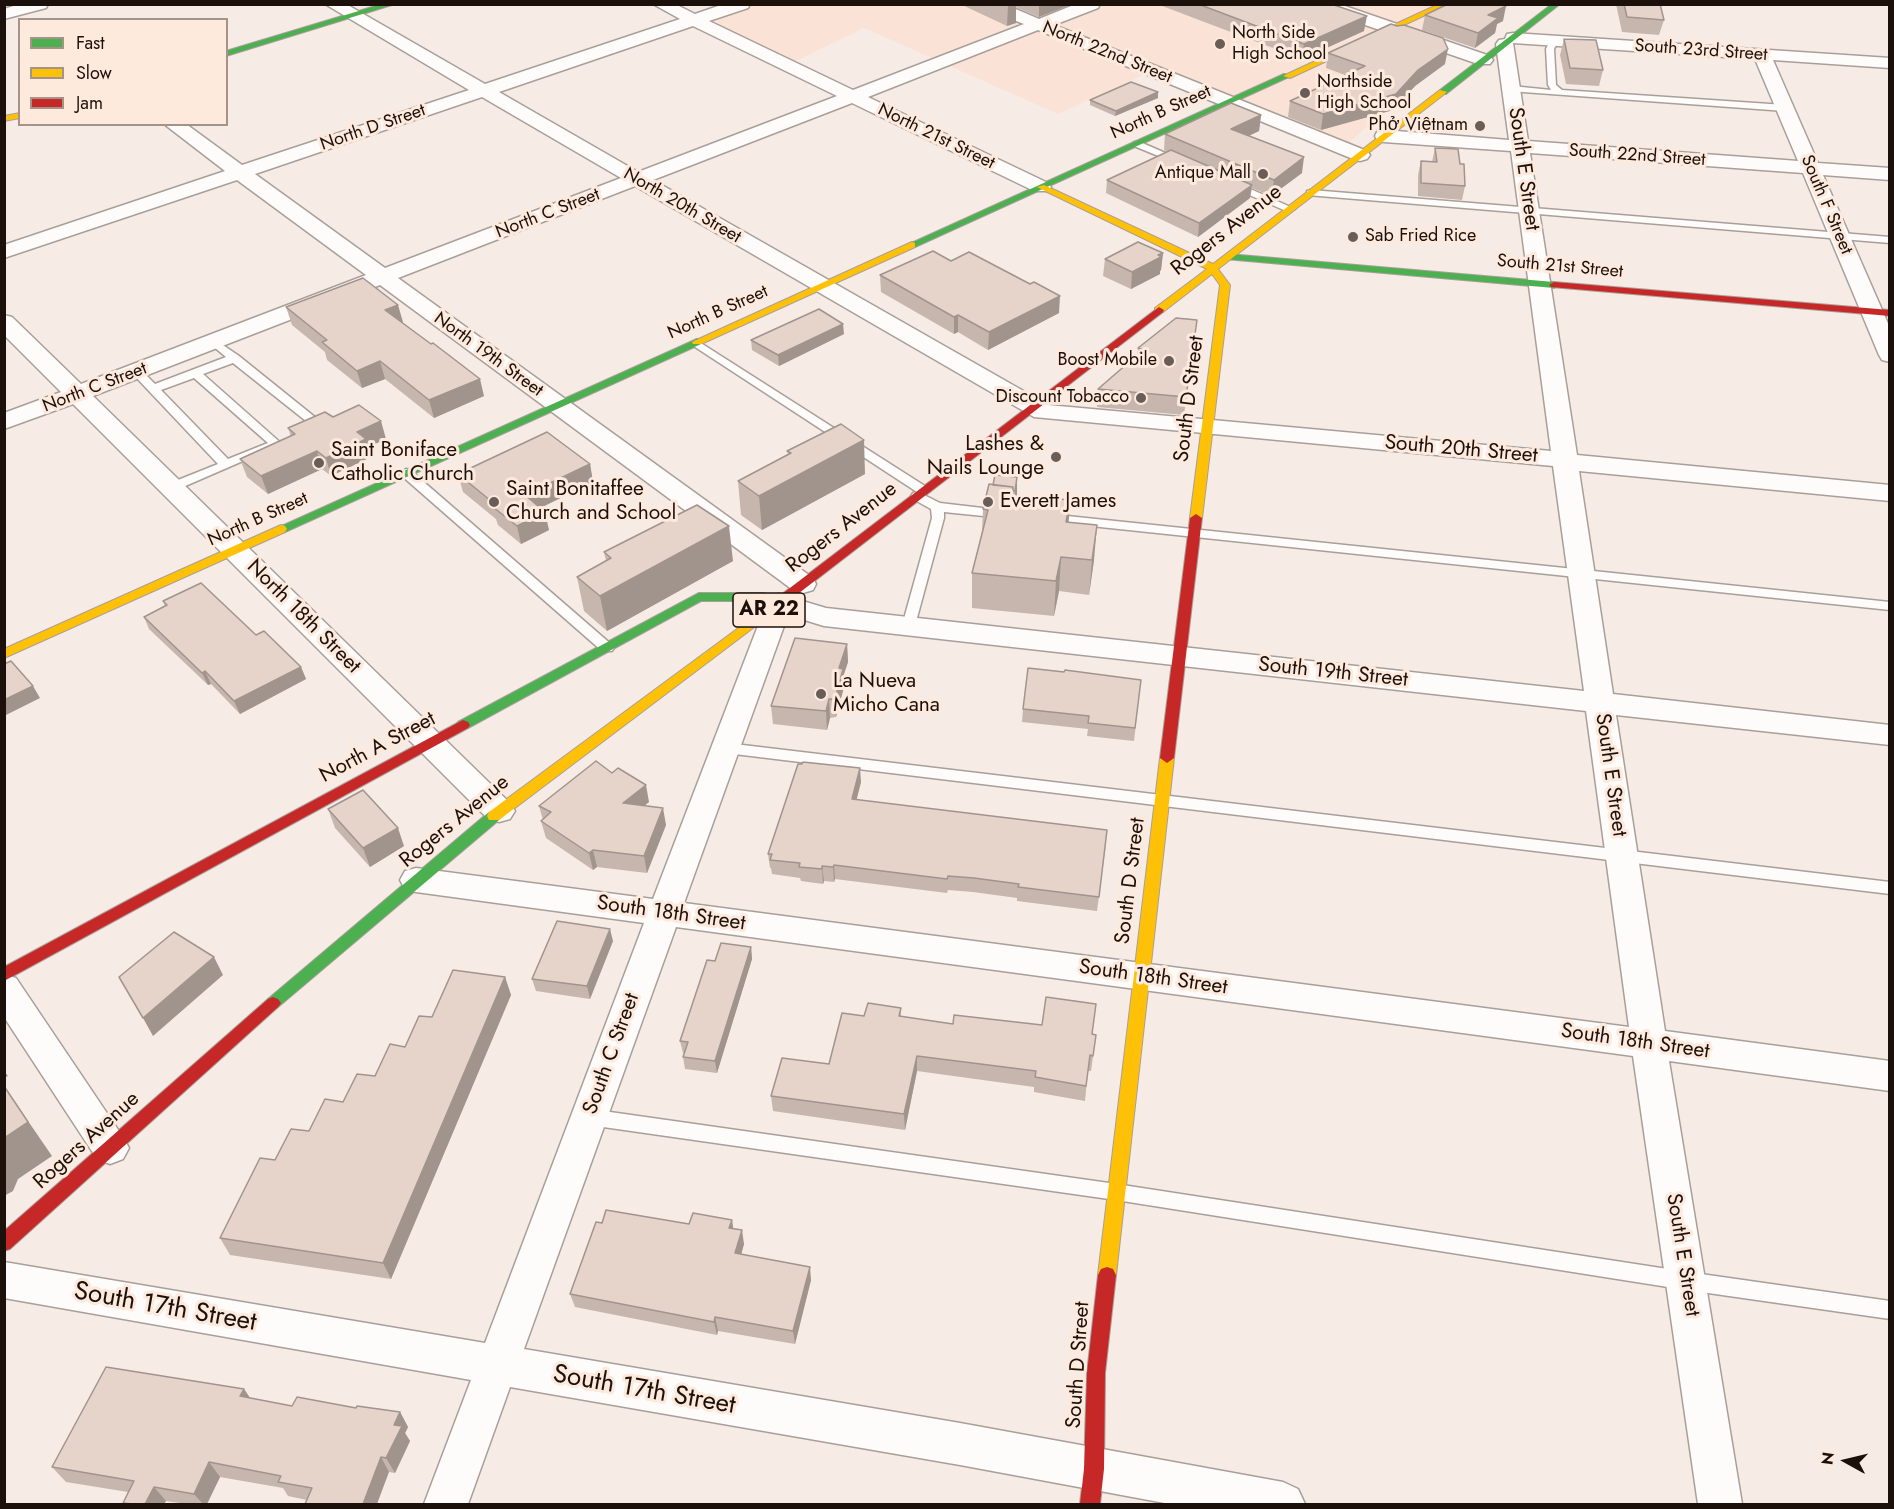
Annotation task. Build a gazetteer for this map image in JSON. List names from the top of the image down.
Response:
{
  "streets": {
    "street": [
      "South 23rd Street",
      "North 22nd Street",
      "North B Street",
      "North D Street",
      "North 21st Street",
      "South 22nd Street",
      "South E Street",
      "South F Street",
      "North 20th Street",
      "North C Street",
      "Rogers Avenue",
      "South 21st Street",
      "North 19th Street",
      "South D Street",
      "South 20th Street",
      "AR 22",
      "North 18th Street",
      "South 19th Street",
      "North A Street",
      "South 18th Street",
      "South C Street",
      "South 17th Street"
    ]
  },
  "crossings": [
    ["South 23rd Street", "North B Street"],
    ["South 23rd Street", "South E Street"],
    ["South 23rd Street", "South F Street"],
    ["South 23rd Street", "Rogers Avenue"],
    ["North 22nd Street", "North B Street"],
    ["North 22nd Street", "North C Street"],
    ["North 22nd Street", "Rogers Avenue"],
    ["North B Street", "North 21st Street"],
    ["North B Street", "North 20th Street"],
    ["North B Street", "North 19th Street"],
    ["North B Street", "North 18th Street"],
    ["North D Street", "North 21st Street"],
    ["North D Street", "North 20th Street"],
    ["North D Street", "North 19th Street"],
    ["North 21st Street", "North C Street"],
    ["North 21st Street", "Rogers Avenue"],
    ["North 21st Street", "South D Street"],
    ["South 22nd Street", "South E Street"],
    ["South 22nd Street", "South F Street"],
    ["South 22nd Street", "Rogers Avenue"],
    ["South E Street", "Rogers Avenue"],
    ["South E Street", "South 21st Street"],
    ["South E Street", "South 20th Street"],
    ["South E Street", "South 19th Street"],
    ["South E Street", "South 18th Street"],
    ["South F Street", "South 21st Street"],
    ["North 20th Street", "North C Street"],
    ["North 20th Street", "Rogers Avenue"],
    ["North 20th Street", "South 20th Street"],
    ["North C Street", "North 19th Street"],
    ["North C Street", "North 18th Street"],
    ["Rogers Avenue", "South 21st Street"],
    ["Rogers Avenue", "North 19th Street"],
    ["Rogers Avenue", "South D Street"],
    ["Rogers Avenue", "South 20th Street"],
    ["Rogers Avenue", "North 18th Street"],
    ["Rogers Avenue", "South 19th Street"],
    ["Rogers Avenue", "North A Street"],
    ["Rogers Avenue", "South 18th Street"],
    ["Rogers Avenue", "South C Street"],
    ["North 19th Street", "South 19th Street"],
    ["North 19th Street", "North A Street"],
    ["North 19th Street", "South C Street"],
    ["South D Street", "South 20th Street"],
    ["South D Street", "South 19th Street"],
    ["South D Street", "South 18th Street"],
    ["South D Street", "South 17th Street"],
    ["North 18th Street", "North A Street"],
    ["South 19th Street", "North A Street"],
    ["South 19th Street", "South C Street"],
    ["North A Street", "South C Street"],
    ["South 18th Street", "South C Street"],
    ["South C Street", "South 17th Street"]
  ],
  "places": [
    "North Side High School",
    "Northside High School",
    "Phở Việtnam",
    "Antique Mall",
    "Sab Fried Rice",
    "Boost Mobile",
    "Discount Tobacco",
    "Lashes & Nails Lounge",
    "Saint Boniface Catholic Church",
    "Saint Bonitaffee Church and School",
    "Everett James",
    "La Nueva Micho Cana"
  ],
  "legend": ["Fast", "Slow", "Jam"],
  "north": "left"
}
